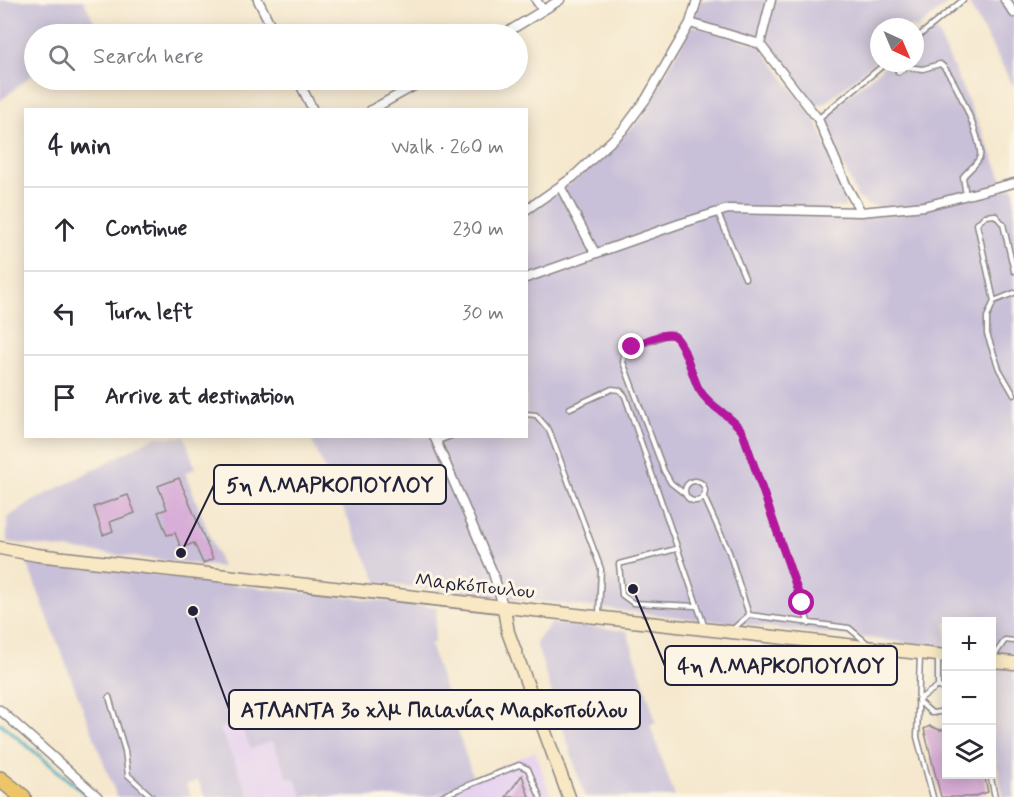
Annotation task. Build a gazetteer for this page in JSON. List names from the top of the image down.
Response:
{
  "streets": {
    "main road": ["Μαρκόπουλου"]
  },
  "places": ["5η Λ.ΜΑΡΚΟΠΟΥΛΟΥ", "4η Λ.ΜΑΡΚΟΠΟΥΛΟΥ", "ΑΤΛΑΝΤΑ 3ο χλμ Παιανίας Μαρκοπούλου"],
  "north": "bottom right",
  "page": {
    "search": "Search here",
    "heading": ["4 min", "Walk · 260 m"],
    "list": [
      ["Continue", "230 m"],
      ["Turn left", "30 m"],
      "Arrive at destination"
    ],
    "map_buttons": ["+", "−"]
  }
}
